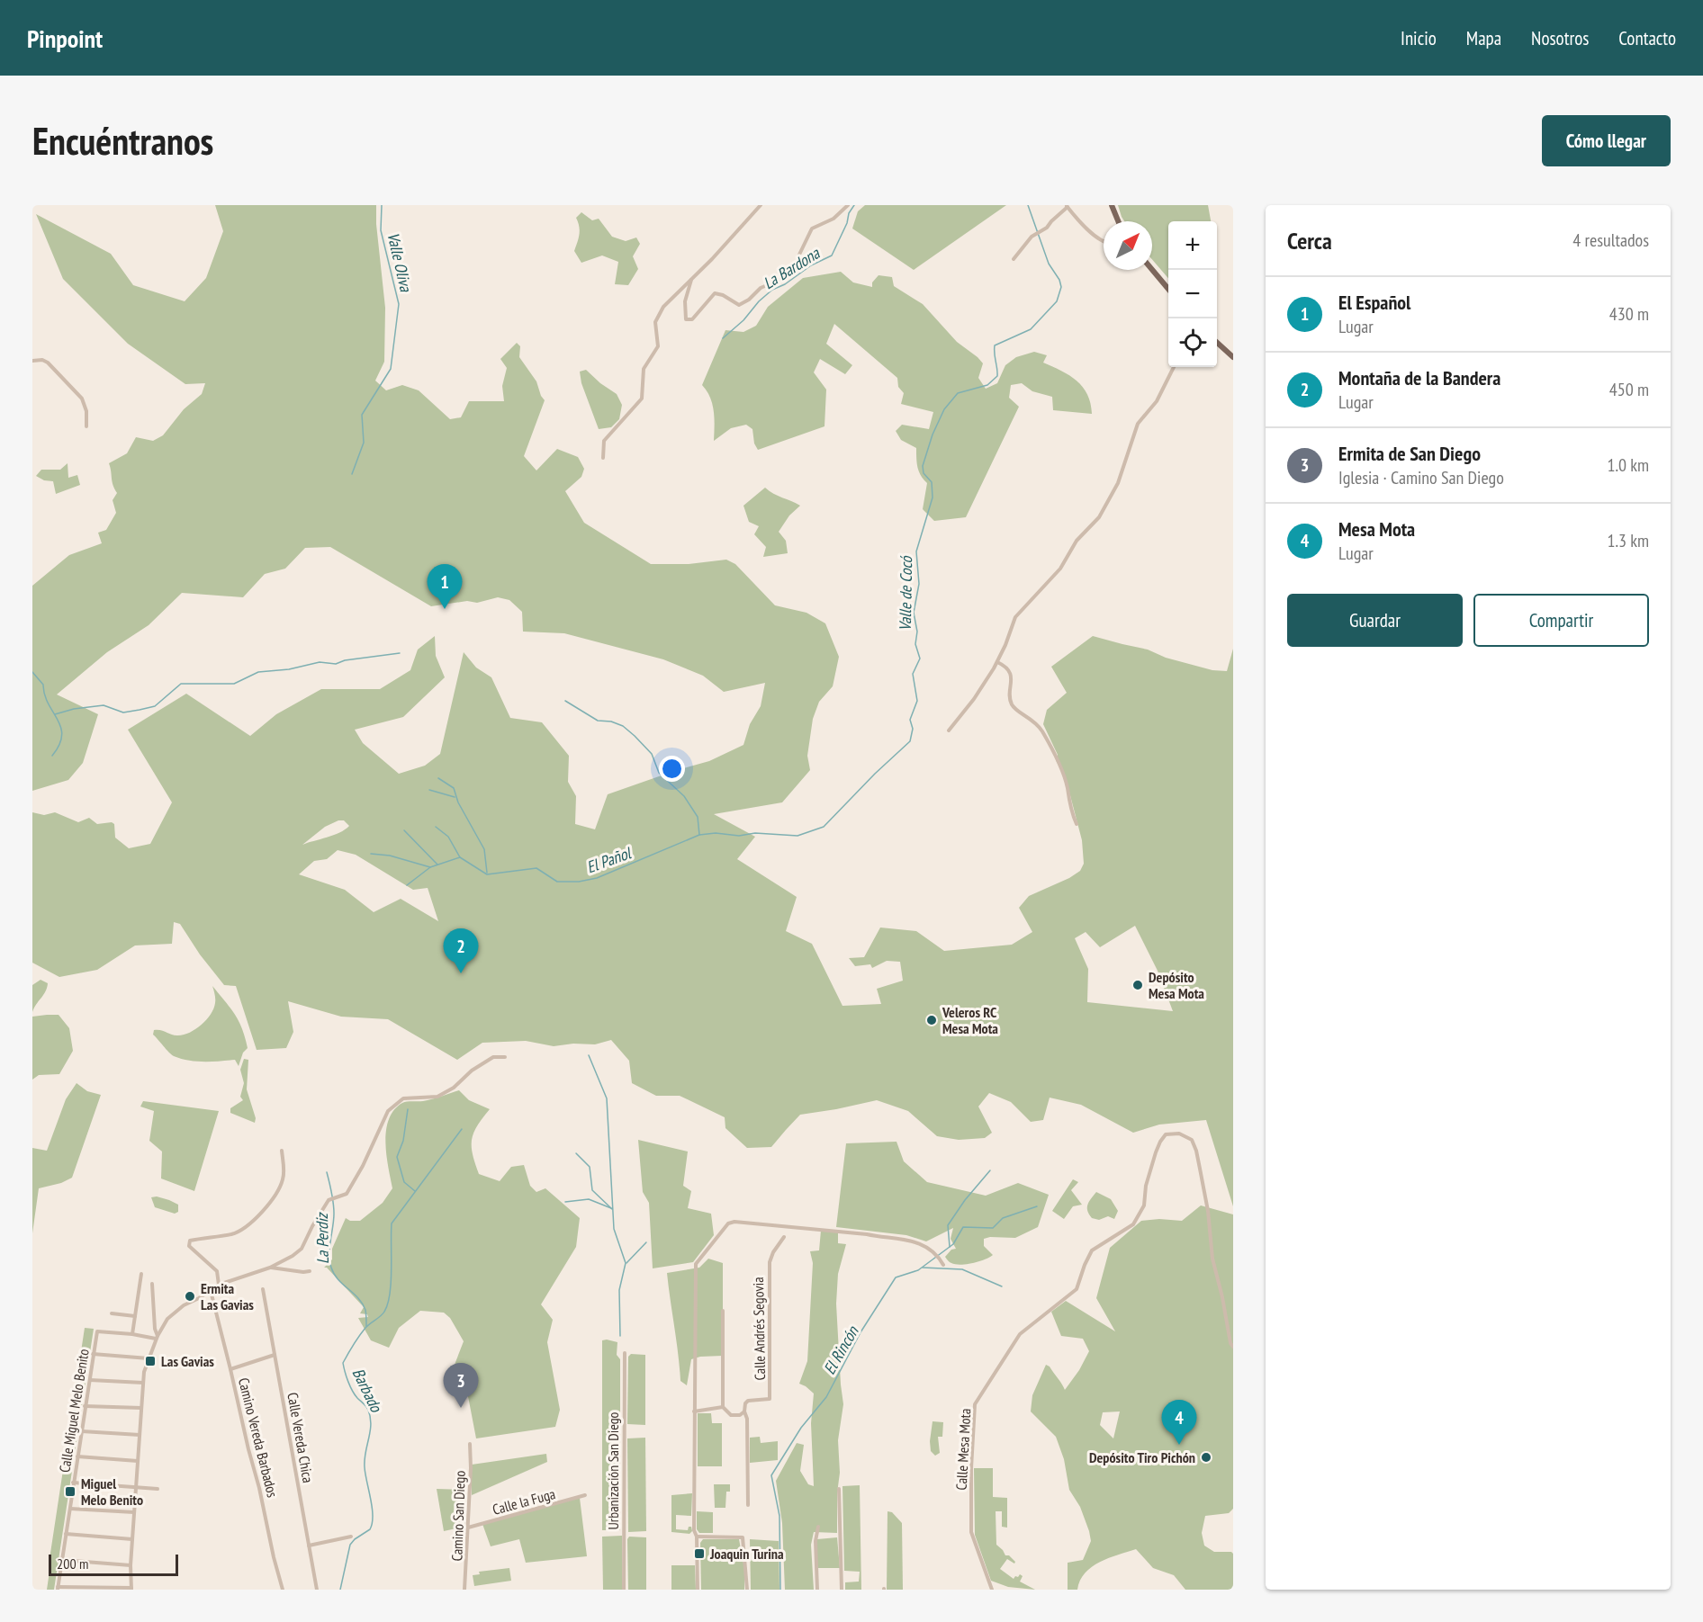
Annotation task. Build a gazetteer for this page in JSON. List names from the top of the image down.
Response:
{
  "streets": {
    "street": [
      "Calle Andrés Segovia",
      "Calle Miguel Melo Benito",
      "Camino Vereda Barbados",
      "Calle Vereda Chica",
      "Calle Mesa Mota",
      "Urbanización San Diego",
      "Calle la Fuga",
      "Camino San Diego"
    ]
  },
  "crossings": [
    ["Calle la Fuga", "Camino San Diego"]
  ],
  "water": [
    "Valle Oliva",
    "La Bardona",
    "Valle de Cocó",
    "El Pañol",
    "La Perdiz",
    "El Rincón",
    "Barbado"
  ],
  "places": {
    "other": [
      "Depósito Mesa Mota",
      "Veleros RC Mesa Mota",
      "Ermita Las Gavias",
      "Depósito Tiro Pichón"
    ],
    "transit": ["Las Gavias", "Miguel Melo Benito", "Joaquin Turina"]
  },
  "scale_bar": "200 m",
  "north": "top right",
  "page": {
    "header": "Pinpoint",
    "nav": [
      "Inicio",
      "Mapa",
      "Nosotros",
      "Contacto"
    ],
    "buttons": [
      "Cómo llegar",
      ["Guardar", "Compartir"]
    ],
    "title": "Encuéntranos",
    "heading": ["Cerca", "4 resultados"],
    "map_buttons": ["+", "−"],
    "list": [
      {
        "mark": "1",
        "name": "El Español",
        "note": "Lugar",
        "value": "430 m"
      },
      {
        "mark": "2",
        "name": "Montaña de la Bandera",
        "note": "Lugar",
        "value": "450 m"
      },
      {
        "mark": "3",
        "name": "Ermita de San Diego",
        "note": "Iglesia · Camino San Diego",
        "value": "1.0 km"
      },
      {
        "mark": "4",
        "name": "Mesa Mota",
        "note": "Lugar",
        "value": "1.3 km"
      }
    ],
    "pins": [
      "1",
      "2",
      "3",
      "4"
    ],
    "scale": "200 m"
  }
}
